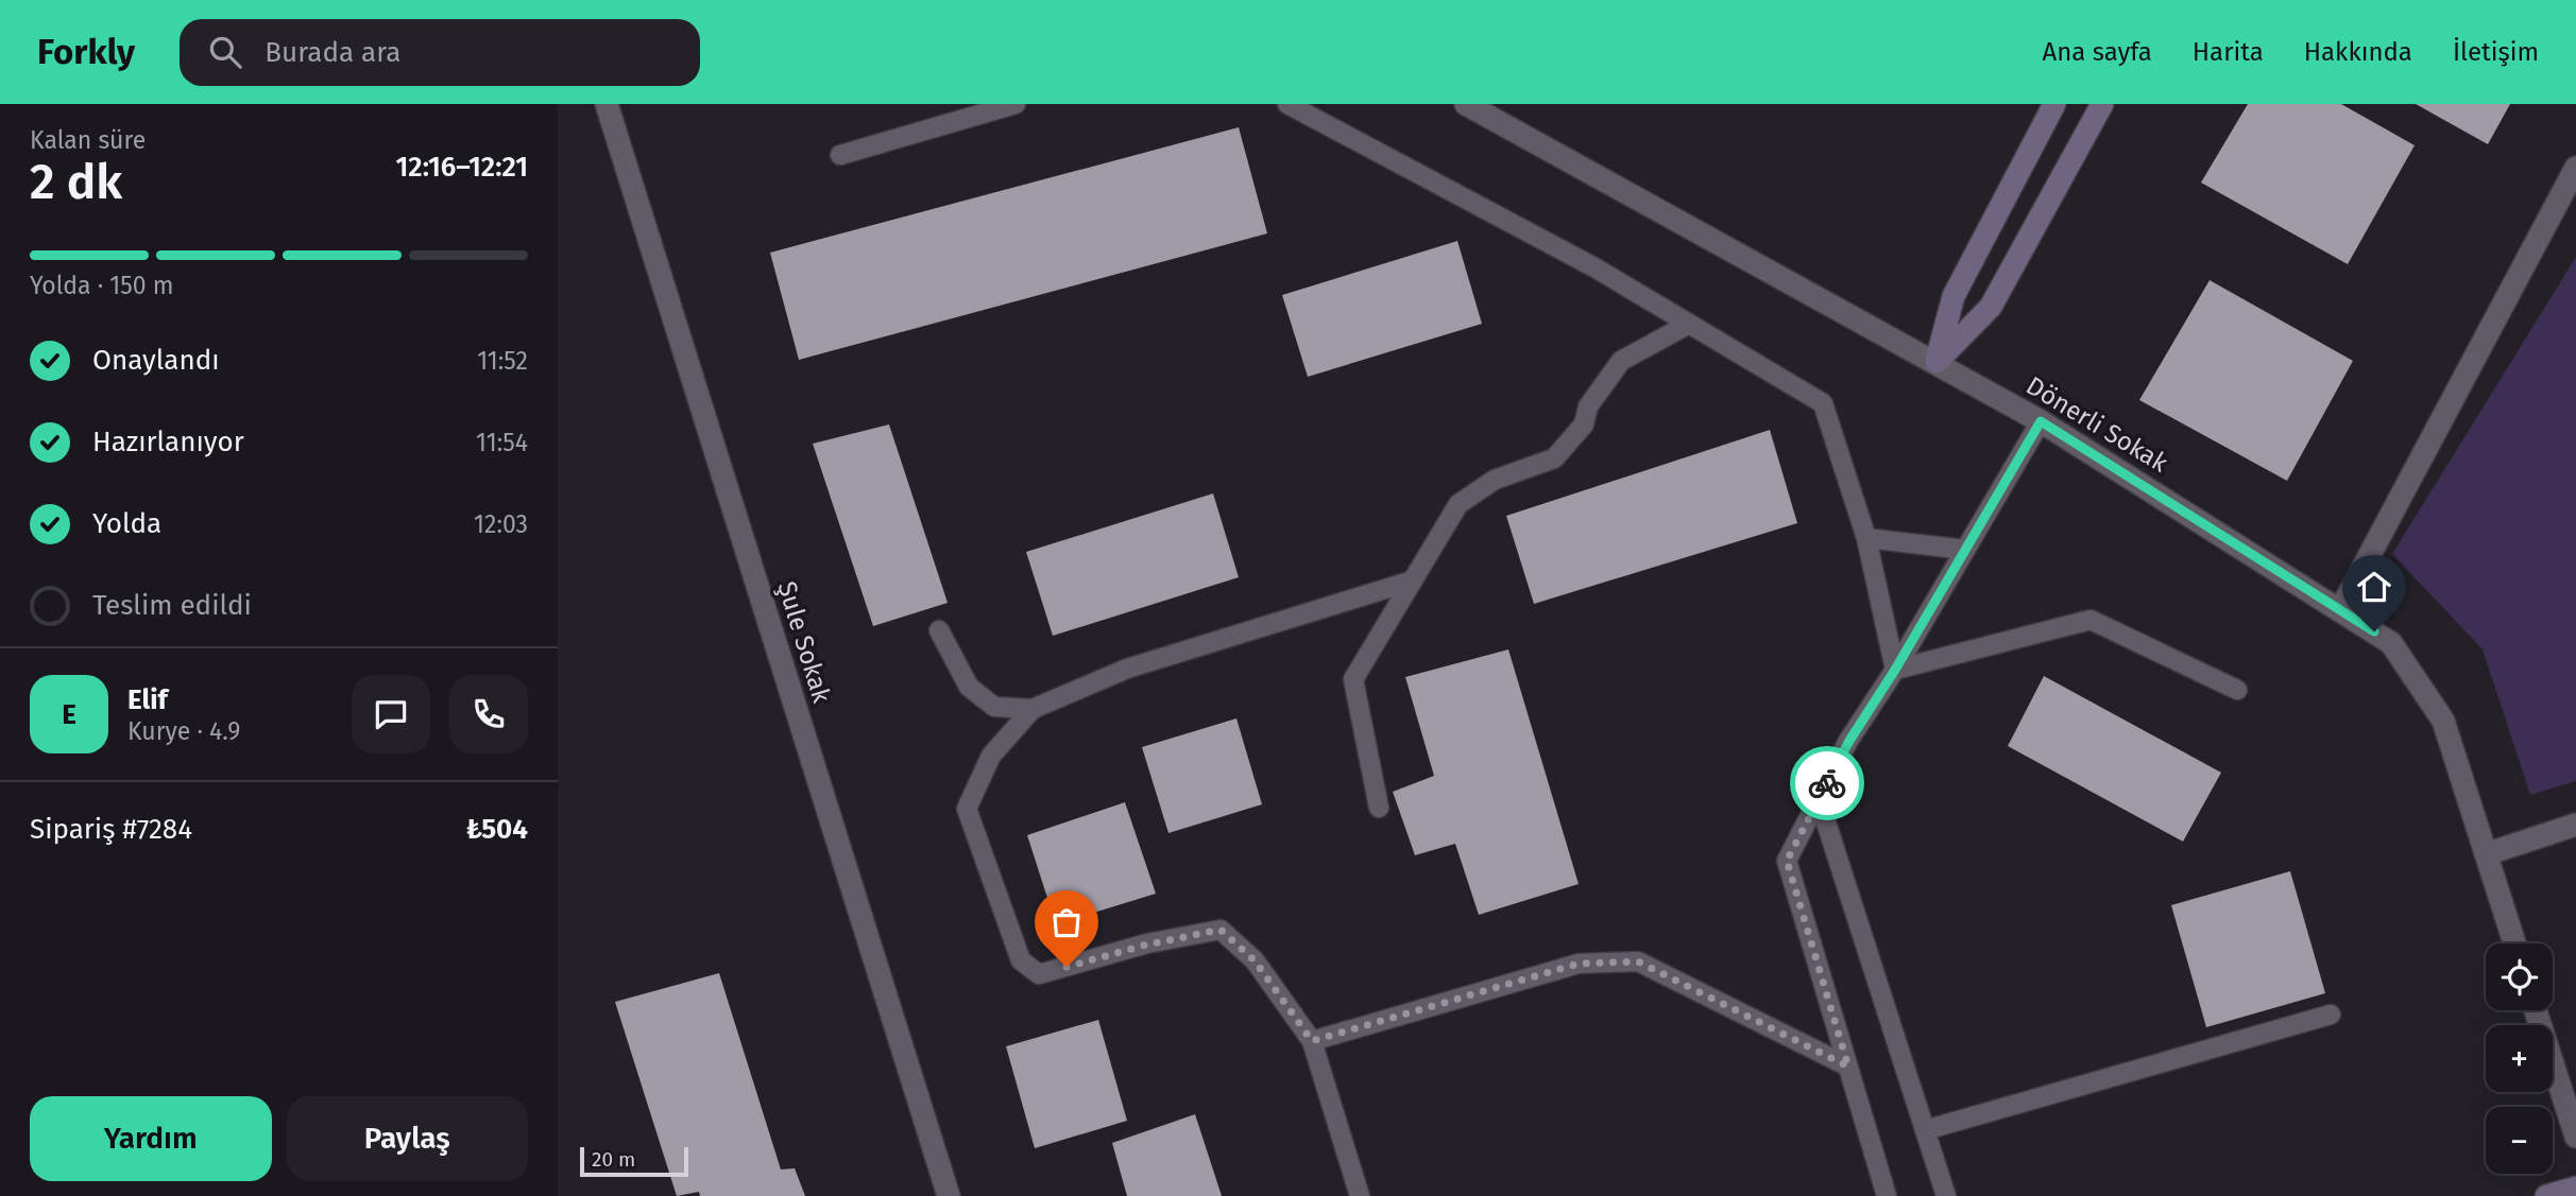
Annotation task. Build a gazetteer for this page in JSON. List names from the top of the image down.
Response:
{
  "streets": {
    "street": ["Dönerli Sokak", "Şule Sokak"]
  },
  "scale_bar": "20 m",
  "page": {
    "header": "Forkly",
    "search": "Burada ara",
    "nav": [
      "Ana sayfa",
      "Harita",
      "Hakkında",
      "İletişim"
    ],
    "heading": ["2 dk", "Kalan süre", "12:16–12:21"],
    "panel": [
      "Elif",
      "Kurye · 4.9",
      "Sipariş #7284",
      "₺504"
    ],
    "bar": "Yolda · 150 m",
    "list": [
      ["Onaylandı", "11:52"],
      ["Hazırlanıyor", "11:54"],
      ["Yolda", "12:03"],
      "Teslim edildi"
    ],
    "round": "E",
    "map_buttons": ["+", "−"],
    "buttons": ["Yardım", "Paylaş"],
    "scale": "20 m"
  }
}
